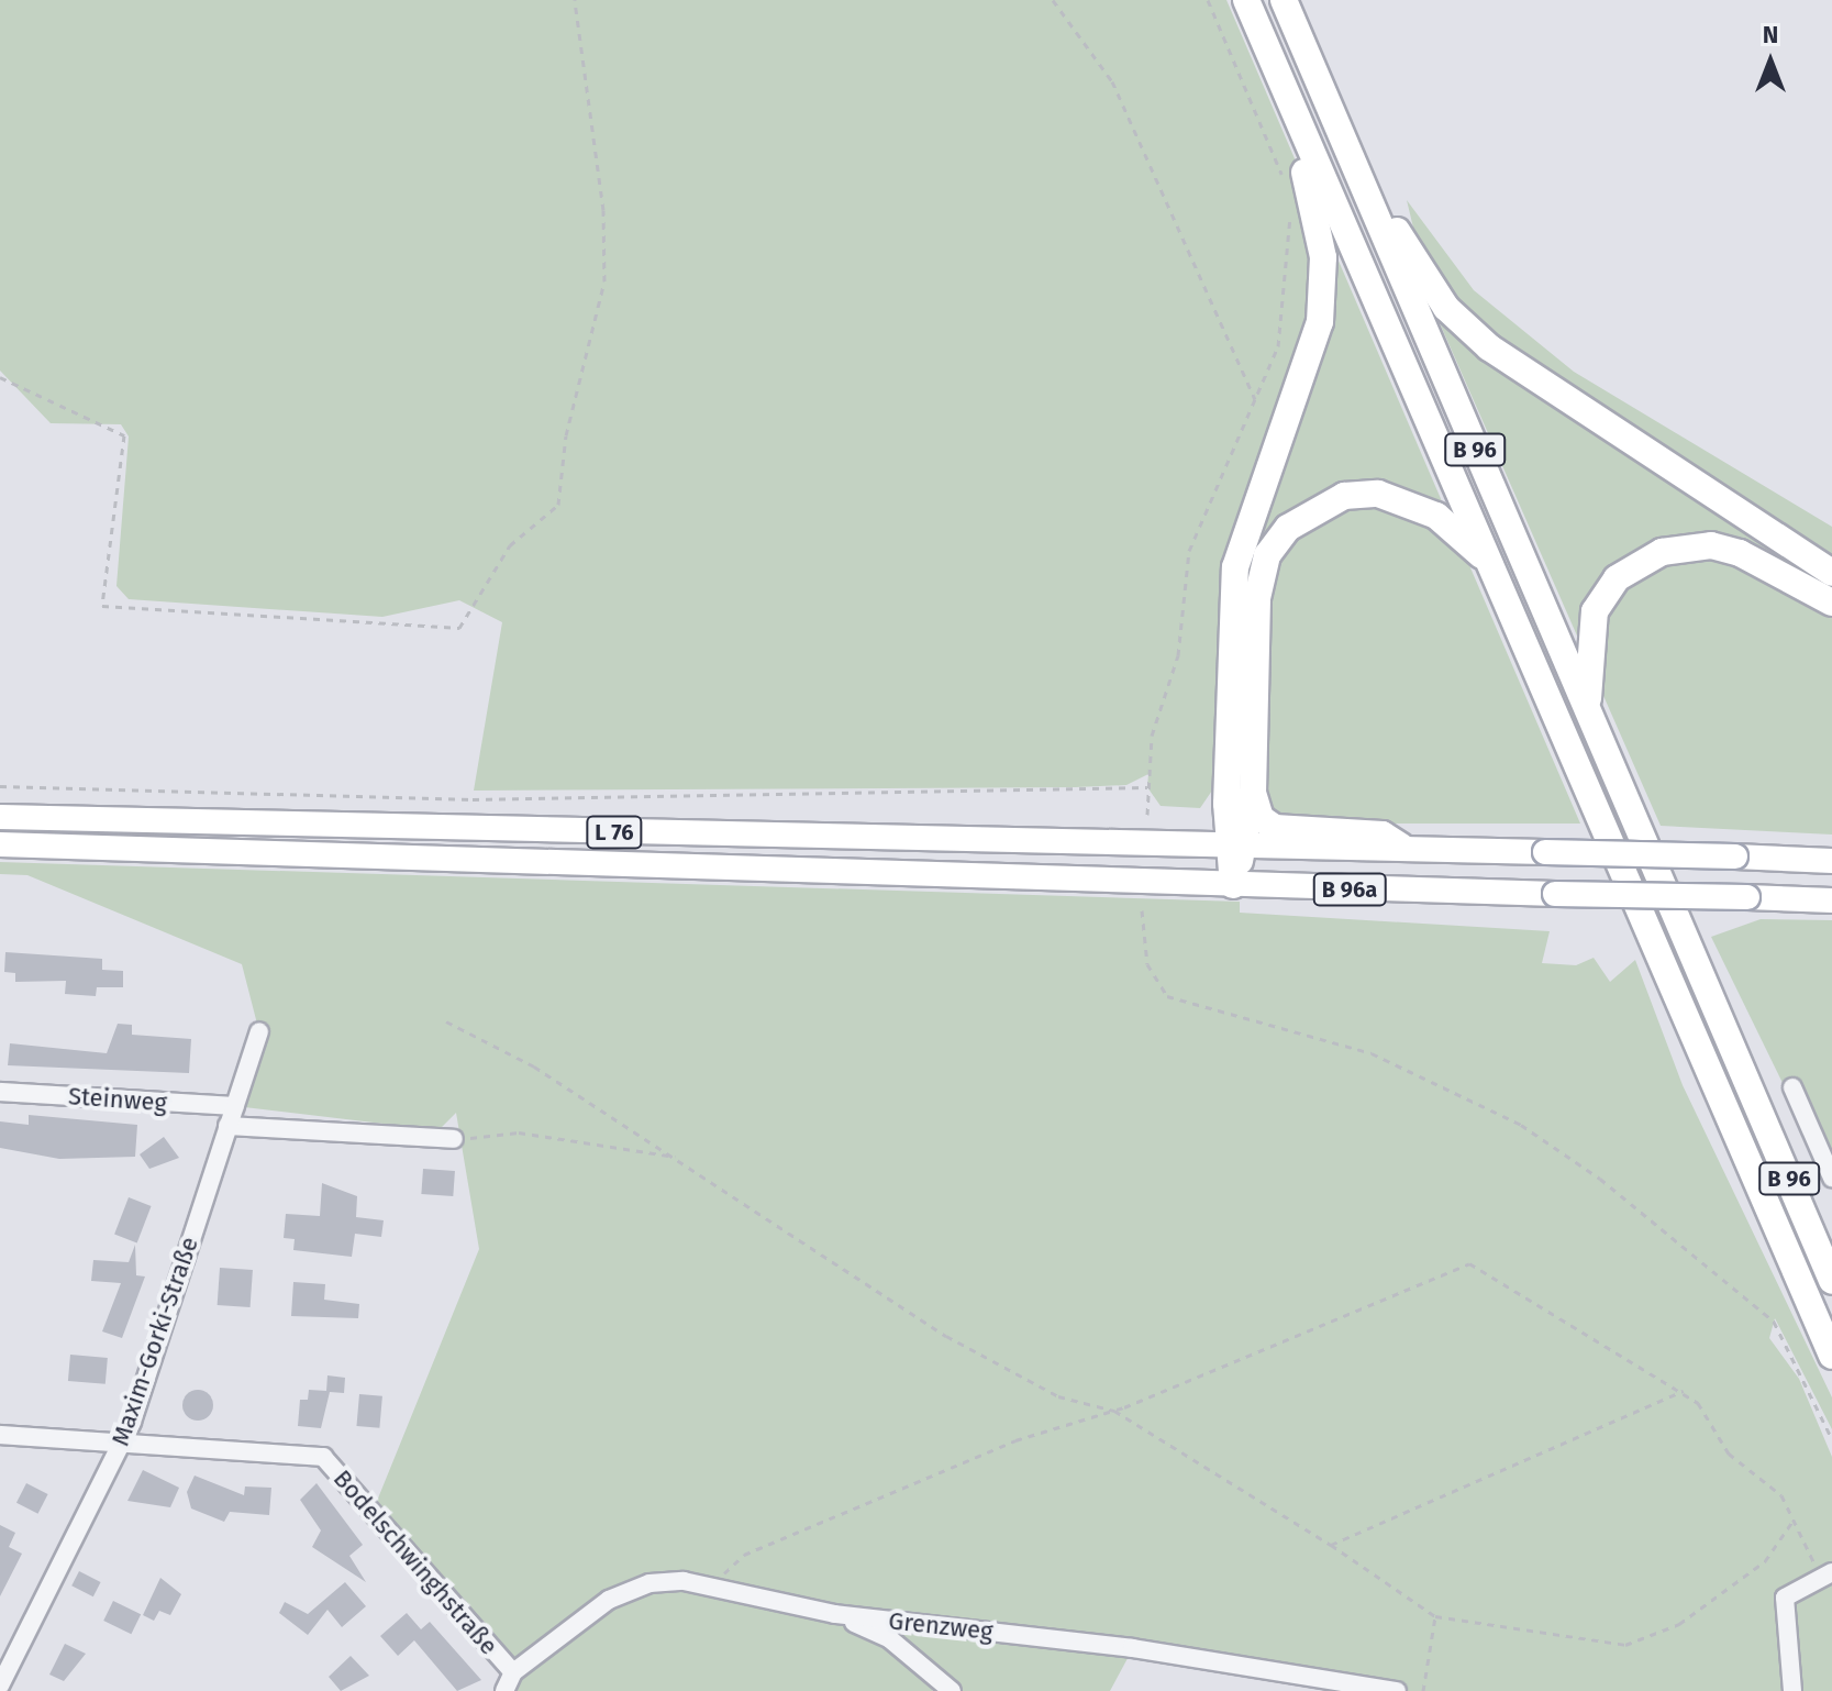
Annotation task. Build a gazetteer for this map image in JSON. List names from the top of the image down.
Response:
{
  "streets": {
    "highway": ["B 96"],
    "main road": ["L 76", "B 96a"],
    "street": [
      "Steinweg",
      "Maxim-Gorki-Straße",
      "Bodelschwinghstraße",
      "Grenzweg"
    ]
  },
  "crossings": [
    ["L 76", "B 96a"],
    ["Steinweg", "Maxim-Gorki-Straße"],
    ["Maxim-Gorki-Straße", "Bodelschwinghstraße"],
    ["Bodelschwinghstraße", "Grenzweg"]
  ],
  "north": "top"
}
